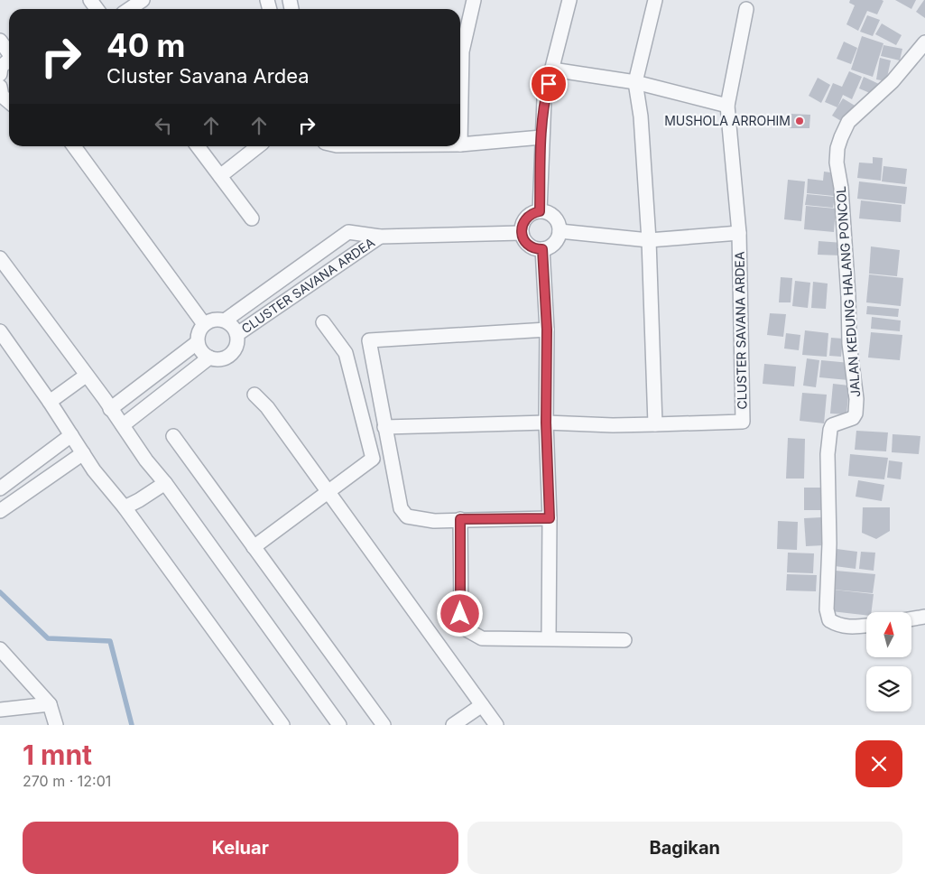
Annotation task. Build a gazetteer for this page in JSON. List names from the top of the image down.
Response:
{
  "streets": {
    "street": ["CLUSTER SAVANA ARDEA", "JALAN KEDUNG HALANG PONCOL"]
  },
  "places": ["MUSHOLA ARROHIM"],
  "north": "top",
  "page": {
    "turn": ["40 m", "Cluster Savana Ardea"],
    "heading": ["1 mnt", "270 m · 12:01"],
    "buttons": ["Keluar", "Bagikan"]
  }
}
